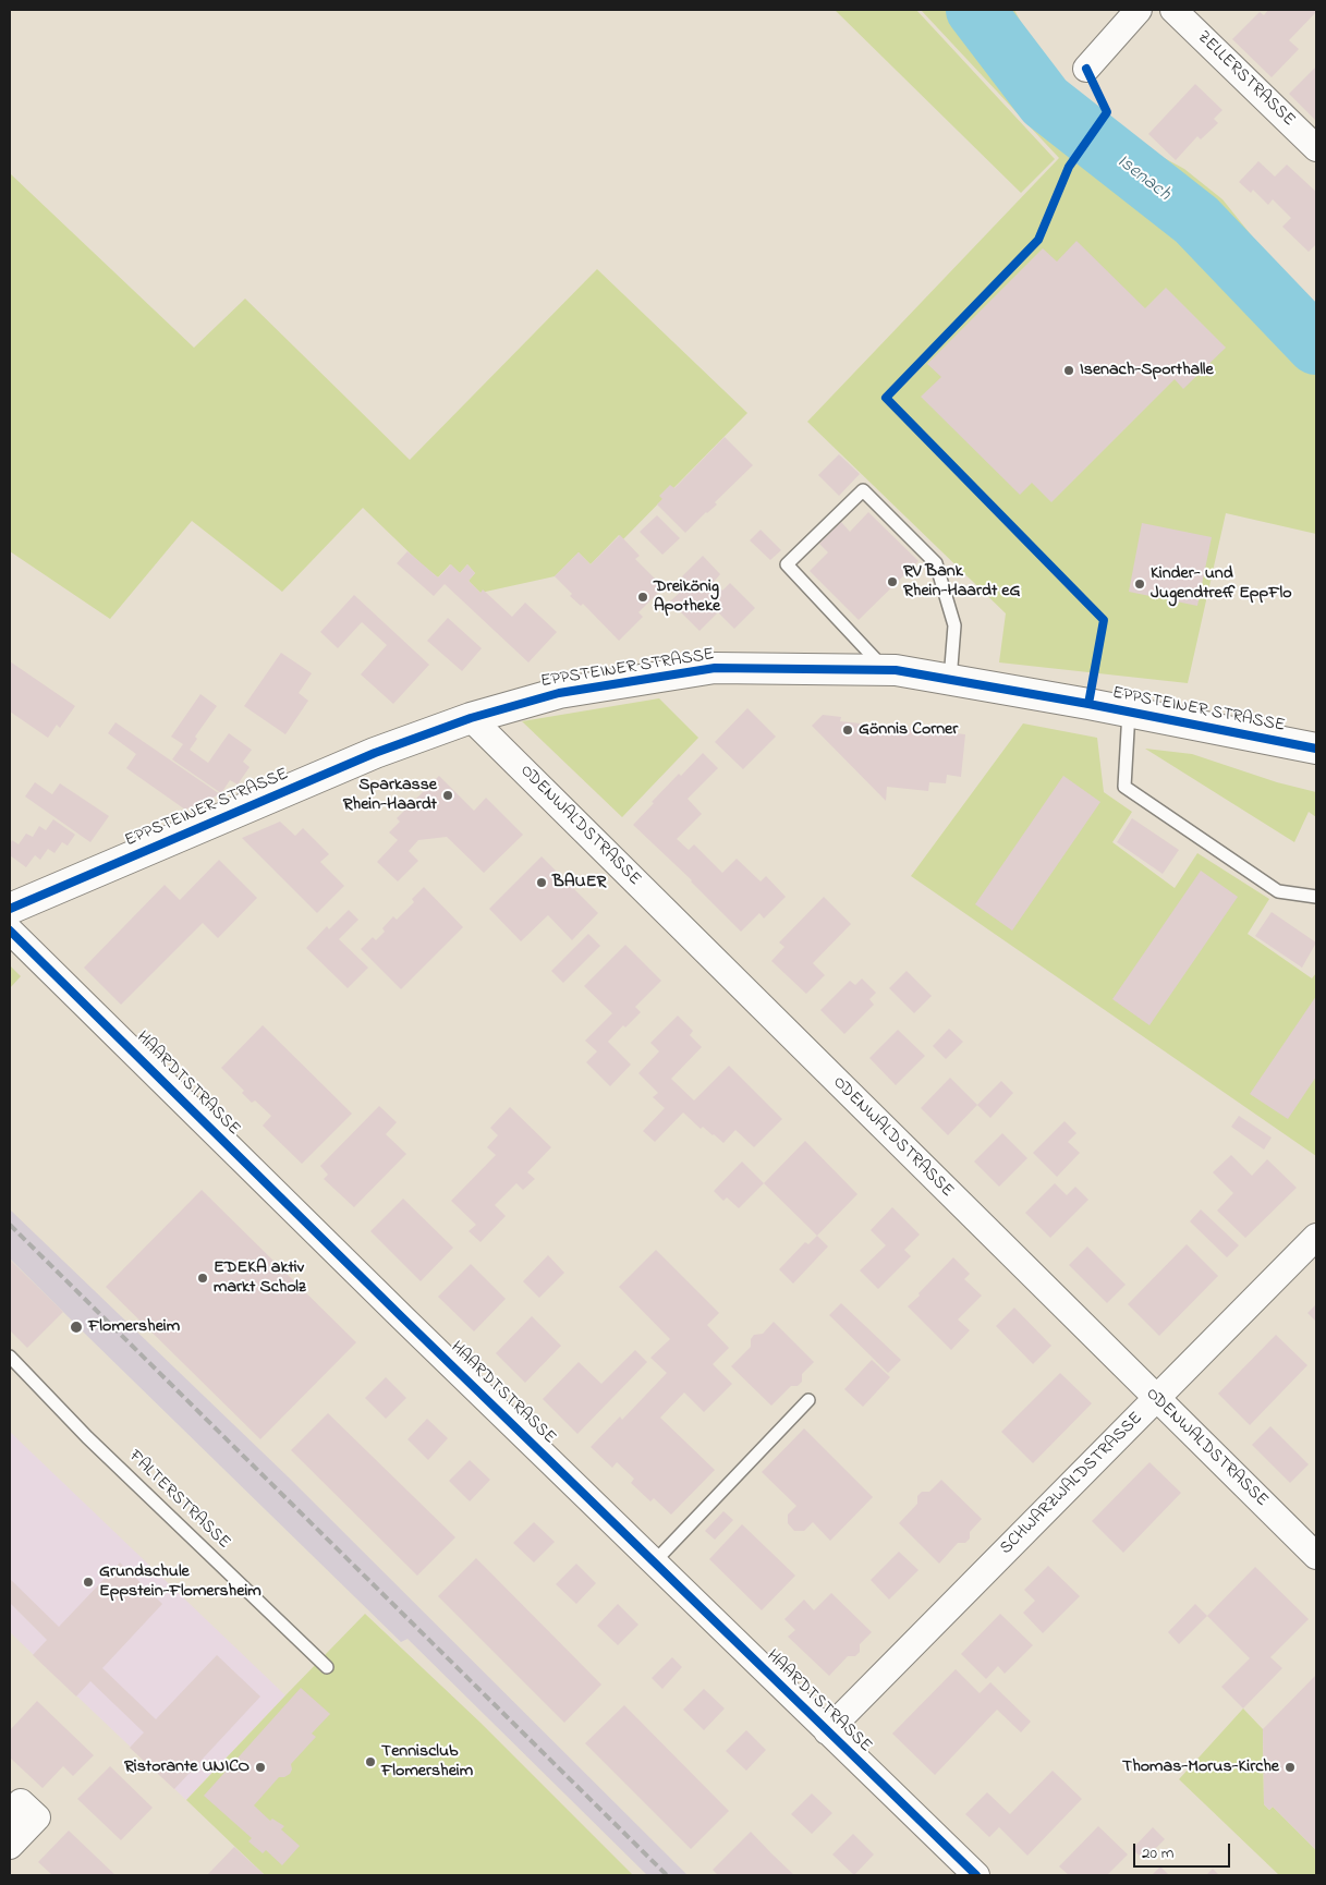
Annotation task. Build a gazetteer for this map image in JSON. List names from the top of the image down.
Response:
{
  "streets": {
    "main road": ["EPPSTEINER STRASSE"],
    "street": [
      "ZELLERSTRASSE",
      "ODENWALDSTRASSE",
      "HAARDTSTRASSE",
      "SCHWARZWALDSTRASSE"
    ],
    "lane": ["FALTERSTRASSE"]
  },
  "crossings": [
    ["EPPSTEINER STRASSE", "ODENWALDSTRASSE"],
    ["ODENWALDSTRASSE", "SCHWARZWALDSTRASSE"],
    ["HAARDTSTRASSE", "SCHWARZWALDSTRASSE"]
  ],
  "water": ["Isenach"],
  "places": [
    "Isenach-Sporthalle",
    "RV Bank Rhein-Haardt eG",
    "Kinder- und Jugendtreff EppFlo",
    "Dreikönig Apotheke",
    "Gönnis Corner",
    "Sparkasse Rhein-Haardt",
    "BAUER",
    "EDEKA aktiv markt Scholz",
    "Flomersheim",
    "Grundschule Eppstein-Flomersheim",
    "Tennisclub Flomersheim",
    "Ristorante UNICO",
    "Thomas-Morus-Kirche"
  ],
  "scale_bar": "20 m"
}
